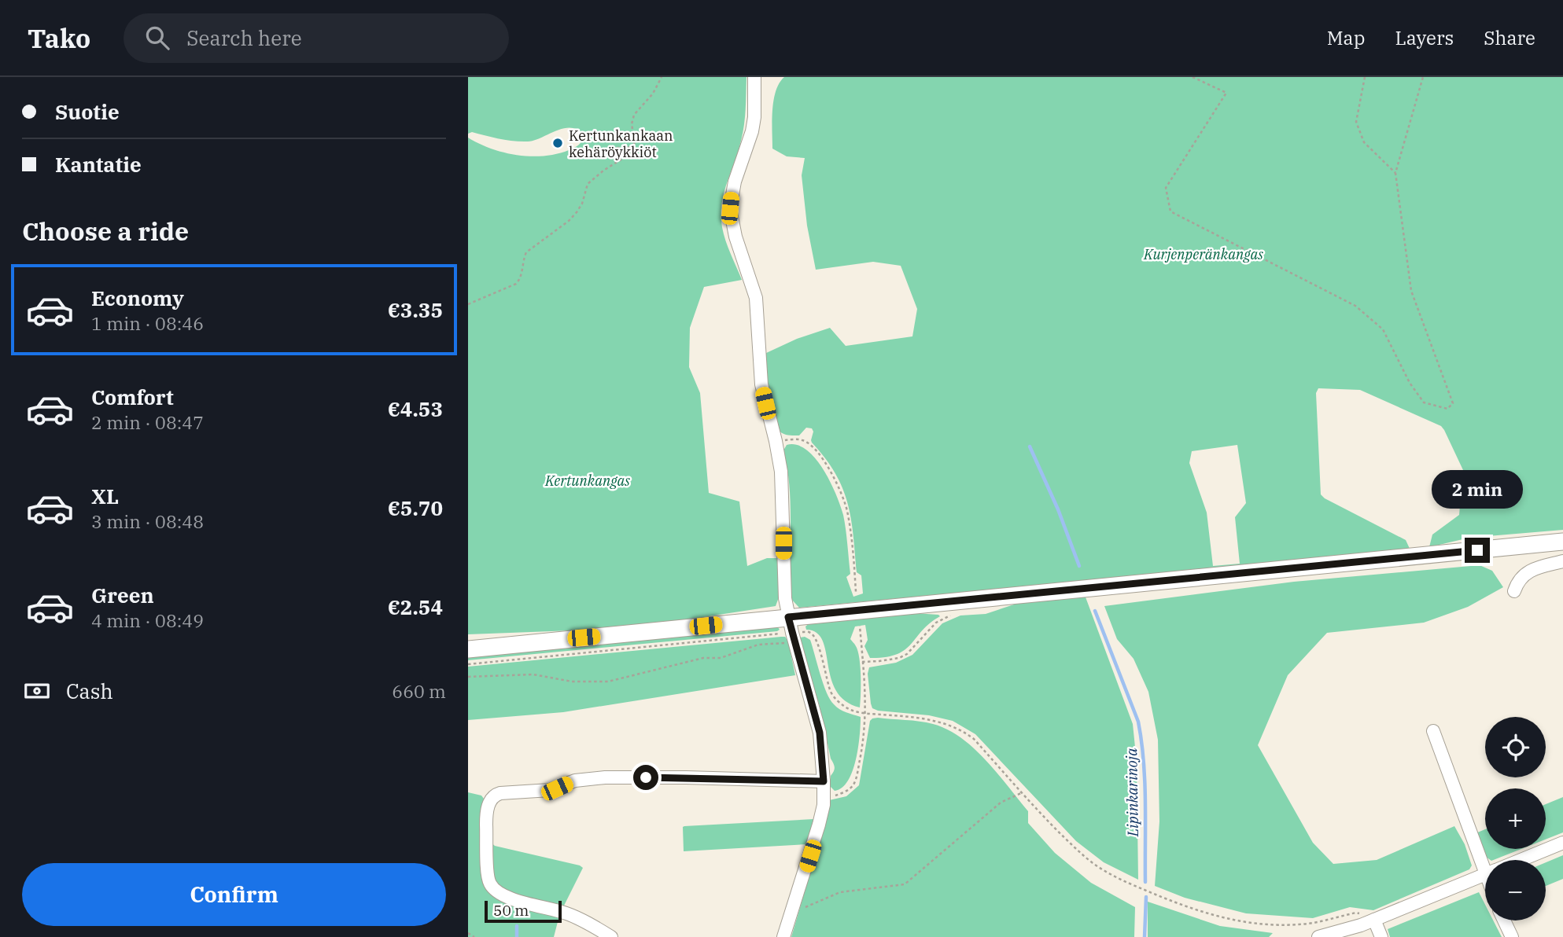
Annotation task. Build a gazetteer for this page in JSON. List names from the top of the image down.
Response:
{
  "water": ["Lipinkarinoja"],
  "parks": ["Kurjenperänkangas", "Kertunkangas"],
  "places": ["Kertunkankaan kehäröykkiöt"],
  "scale_bar": "50 m",
  "page": {
    "header": "Tako",
    "search": "Search here",
    "nav": ["Map", "Layers", "Share"],
    "banner": ["Suotie", "Kantatie"],
    "heading": "Choose a ride",
    "list": [
      {
        "name": "Economy",
        "note": "1 min · 08:46",
        "value": "€3.35"
      },
      {
        "name": "Comfort",
        "note": "2 min · 08:47",
        "value": "€4.53"
      },
      {
        "name": "XL",
        "note": "3 min · 08:48",
        "value": "€5.70"
      },
      {
        "name": "Green",
        "note": "4 min · 08:49",
        "value": "€2.54"
      }
    ],
    "bubble": "2 min",
    "pay": ["Cash", "660 m"],
    "map_buttons": ["+", "−"],
    "buttons": "Confirm",
    "scale": "50 m"
  }
}
